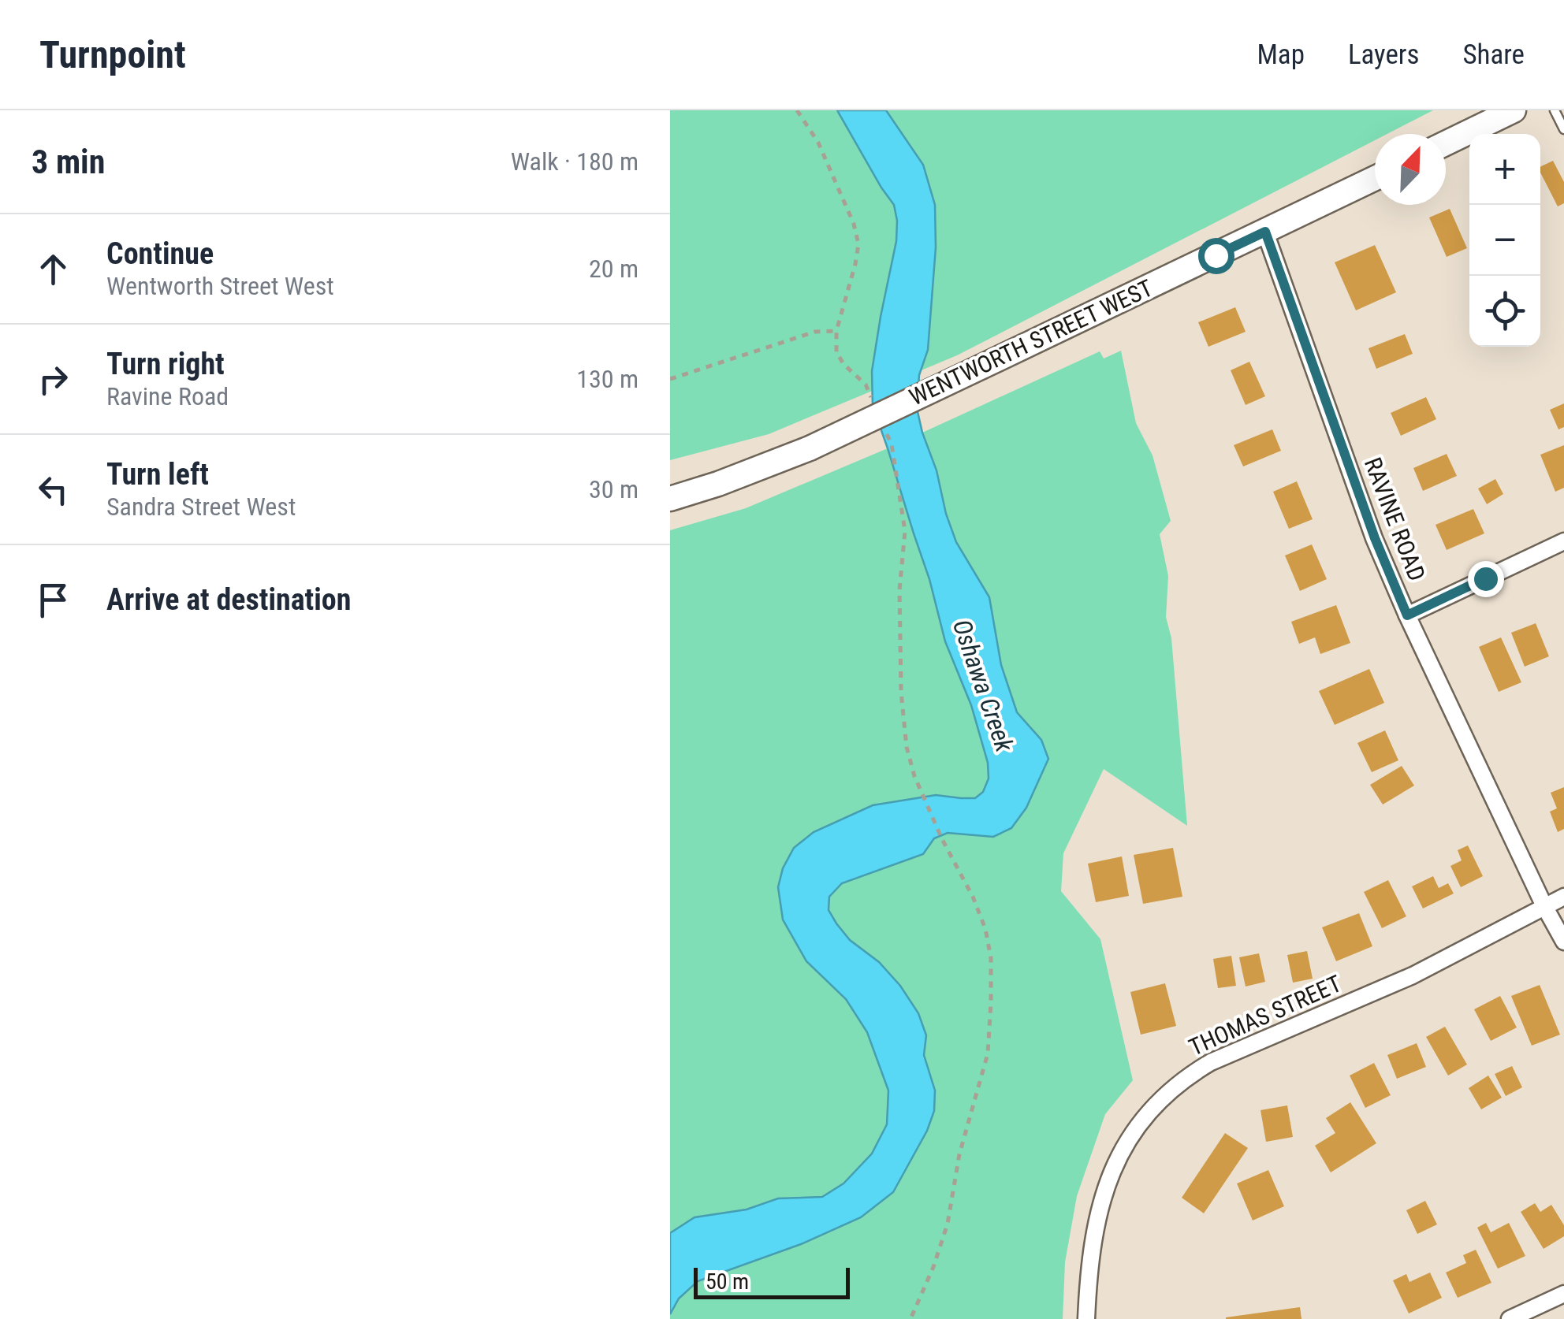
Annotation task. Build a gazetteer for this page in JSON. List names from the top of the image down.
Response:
{
  "streets": {
    "main road": ["WENTWORTH STREET WEST"],
    "street": ["RAVINE ROAD", "THOMAS STREET"]
  },
  "crossings": [
    ["WENTWORTH STREET WEST", "RAVINE ROAD"],
    ["RAVINE ROAD", "THOMAS STREET"]
  ],
  "water": ["Oshawa Creek"],
  "scale_bar": "50 m",
  "north": "top right",
  "page": {
    "header": "Turnpoint",
    "nav": ["Map", "Layers", "Share"],
    "heading": ["3 min", "Walk · 180 m"],
    "map_buttons": ["+", "−"],
    "list": [
      ["Continue", "Wentworth Street West", "20 m"],
      ["Turn right", "Ravine Road", "130 m"],
      ["Turn left", "Sandra Street West", "30 m"],
      "Arrive at destination"
    ],
    "scale": "50 m"
  }
}
